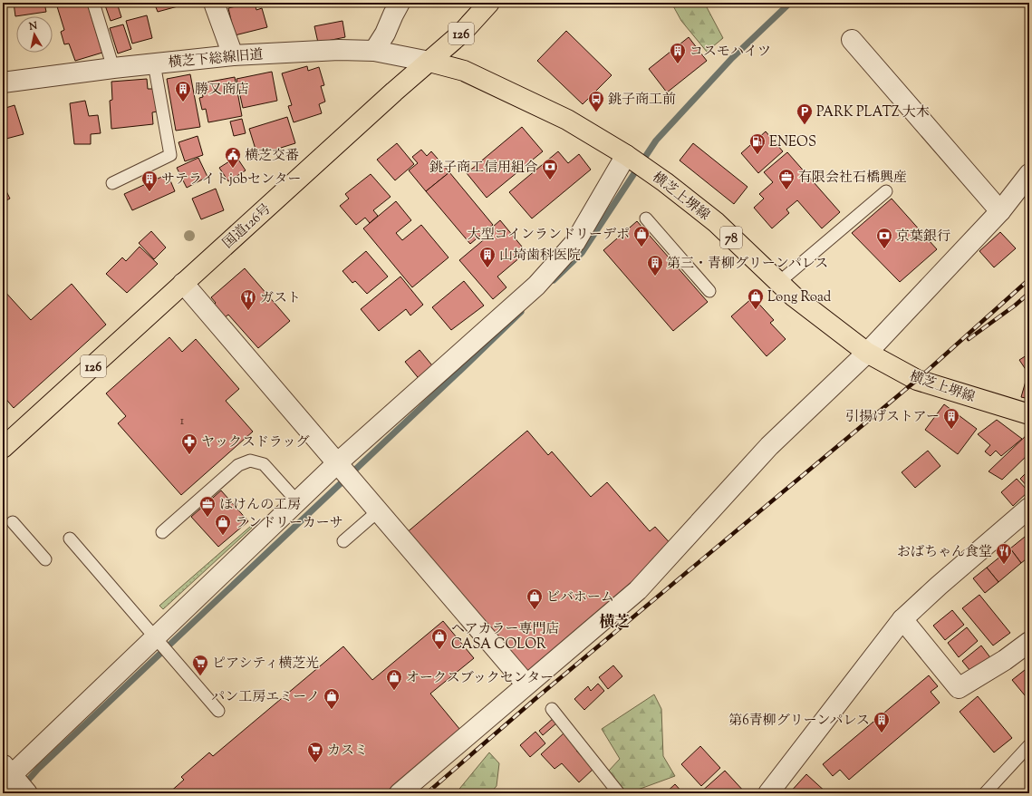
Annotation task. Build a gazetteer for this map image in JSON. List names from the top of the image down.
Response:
{
  "streets": {
    "main road": [
      "126",
      "横芝上堺線",
      "国道126号",
      "78"
    ],
    "street": ["横芝下総線旧道"]
  },
  "crossings": [
    ["横芝下総線旧道", "横芝上堺線"],
    ["横芝下総線旧道", "国道126号"],
    ["横芝上堺線", "国道126号"]
  ],
  "districts": ["横芝"],
  "places": {
    "building": [
      "コスモハイツ",
      "勝又商店",
      "サテライトjobセンター",
      "山埼歯科医院",
      "第三・青柳グリーンパレス",
      "引揚げストアー",
      "第6青柳グリーンパレス"
    ],
    "bus stop": ["銚子商工前"],
    "parking": ["PARK PLATZ 大木"],
    "fuel station": ["ENEOS"],
    "public building": ["横芝交番"],
    "bank": ["銚子商工信用組合", "京葉銀行"],
    "office": ["有限会社石橋興産", "ほけんの工房"],
    "shop": [
      "大型コインランドリーデポ",
      "Long Road",
      "ランドリーカーサ",
      "ビバホーム",
      "ヘアカラー専門店 CASA COLOR",
      "オークスブックセンター",
      "パン工房エミーノ"
    ],
    "restaurant": ["ガスト", "おばちゃん食堂"],
    "pharmacy": ["ヤックスドラッグ"],
    "supermarket": ["ピアシティ横芝光", "カスミ"]
  },
  "house_numbers": ["1"],
  "north": "top"
}
